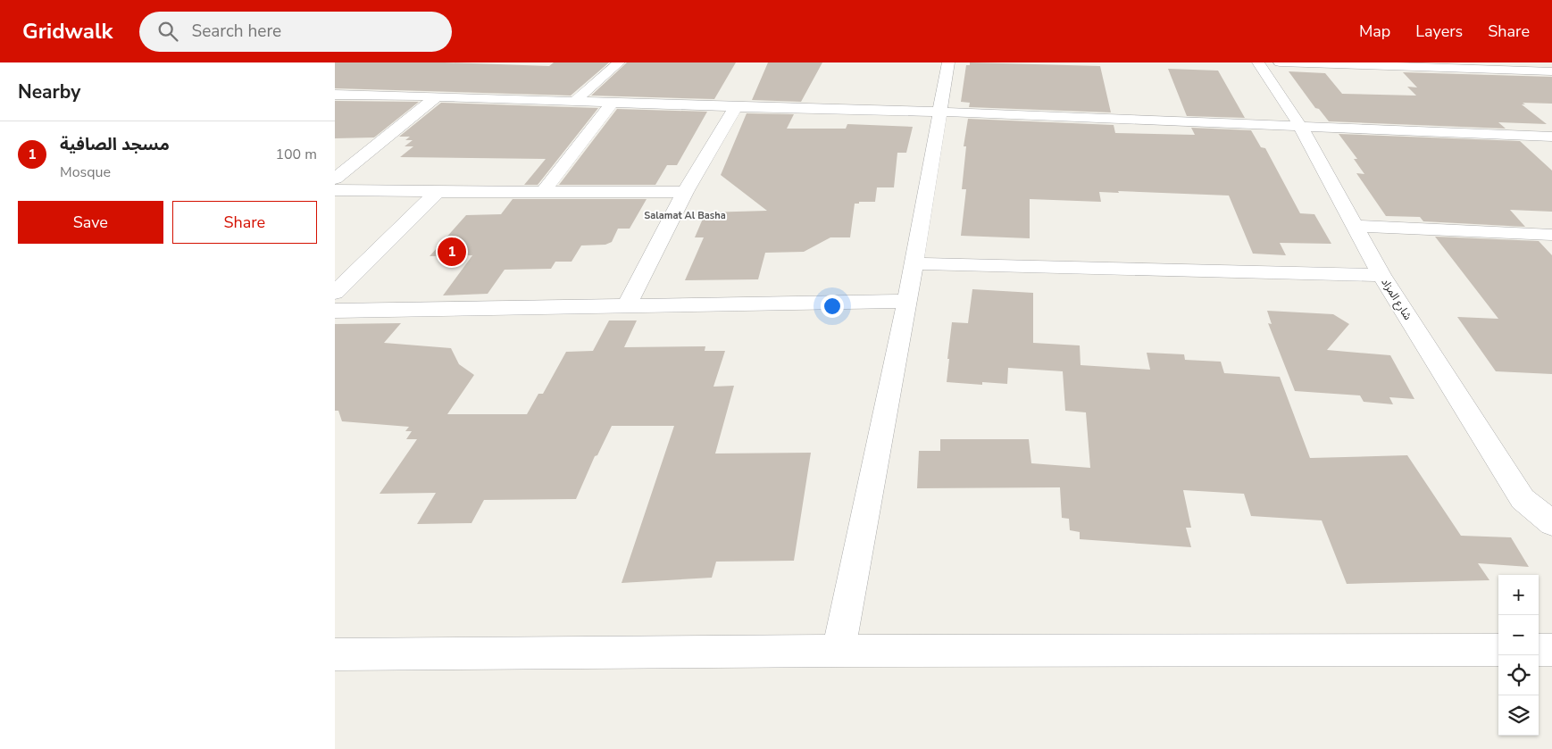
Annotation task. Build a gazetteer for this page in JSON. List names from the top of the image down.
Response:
{
  "streets": {
    "street": ["شارع المزاد"]
  },
  "districts": ["Salamat Al Basha"],
  "page": {
    "header": "Gridwalk",
    "search": "Search here",
    "nav": ["Map", "Layers", "Share"],
    "heading": "Nearby",
    "list": [
      {
        "mark": "1",
        "name": "مسجد الصافية",
        "note": "Mosque",
        "value": "100 m"
      }
    ],
    "buttons": ["Save", "Share"],
    "pins": "1",
    "map_buttons": ["+", "−"]
  }
}
